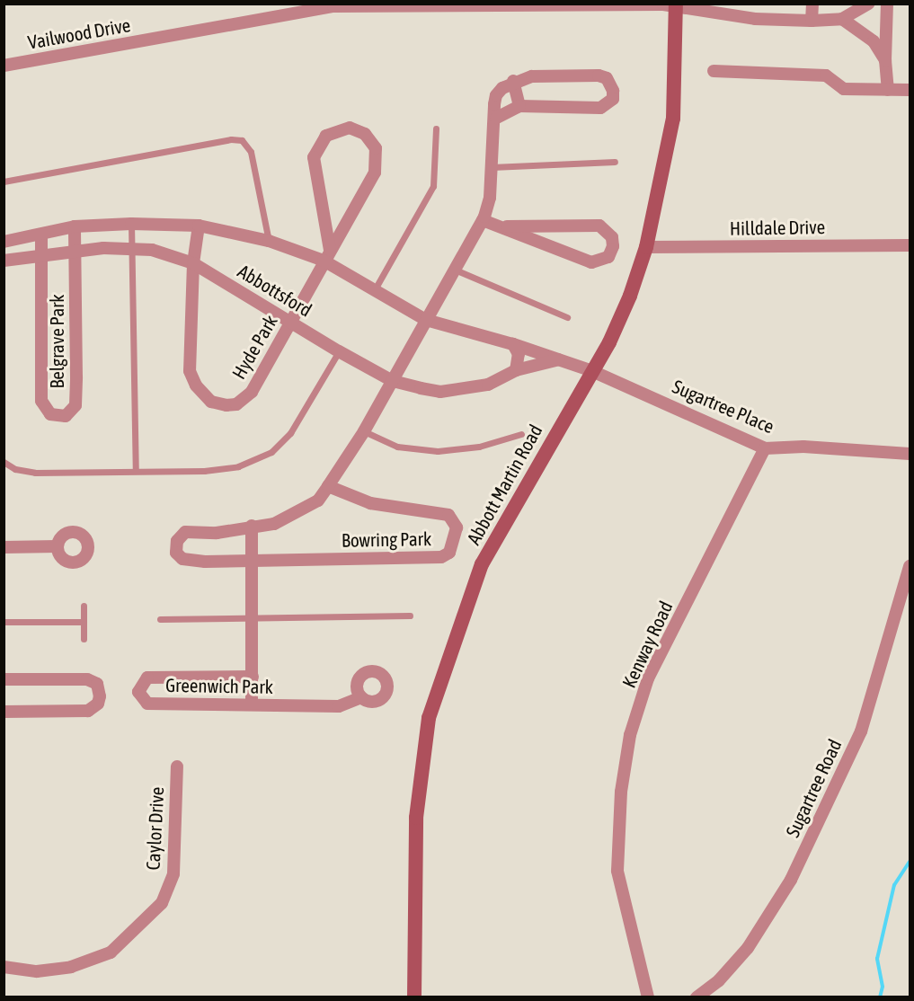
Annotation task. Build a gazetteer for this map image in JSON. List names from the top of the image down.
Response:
{
  "streets": {
    "main road": ["Abbott Martin Road"],
    "street": [
      "Vailwood Drive",
      "Hilldale Drive",
      "Abbottsford",
      "Belgrave Park",
      "Hyde Park",
      "Sugartree Place",
      "Bowring Park",
      "Kenway Road",
      "Greenwich Park",
      "Sugartree Road",
      "Caylor Drive"
    ]
  },
  "crossings": [
    ["Vailwood Drive", "Abbott Martin Road"],
    ["Hilldale Drive", "Abbott Martin Road"],
    ["Abbottsford", "Belgrave Park"],
    ["Abbottsford", "Hyde Park"],
    ["Abbottsford", "Sugartree Place"],
    ["Abbottsford", "Abbott Martin Road"],
    ["Abbottsford", "Bowring Park"],
    ["Sugartree Place", "Abbott Martin Road"],
    ["Sugartree Place", "Kenway Road"]
  ]
}
